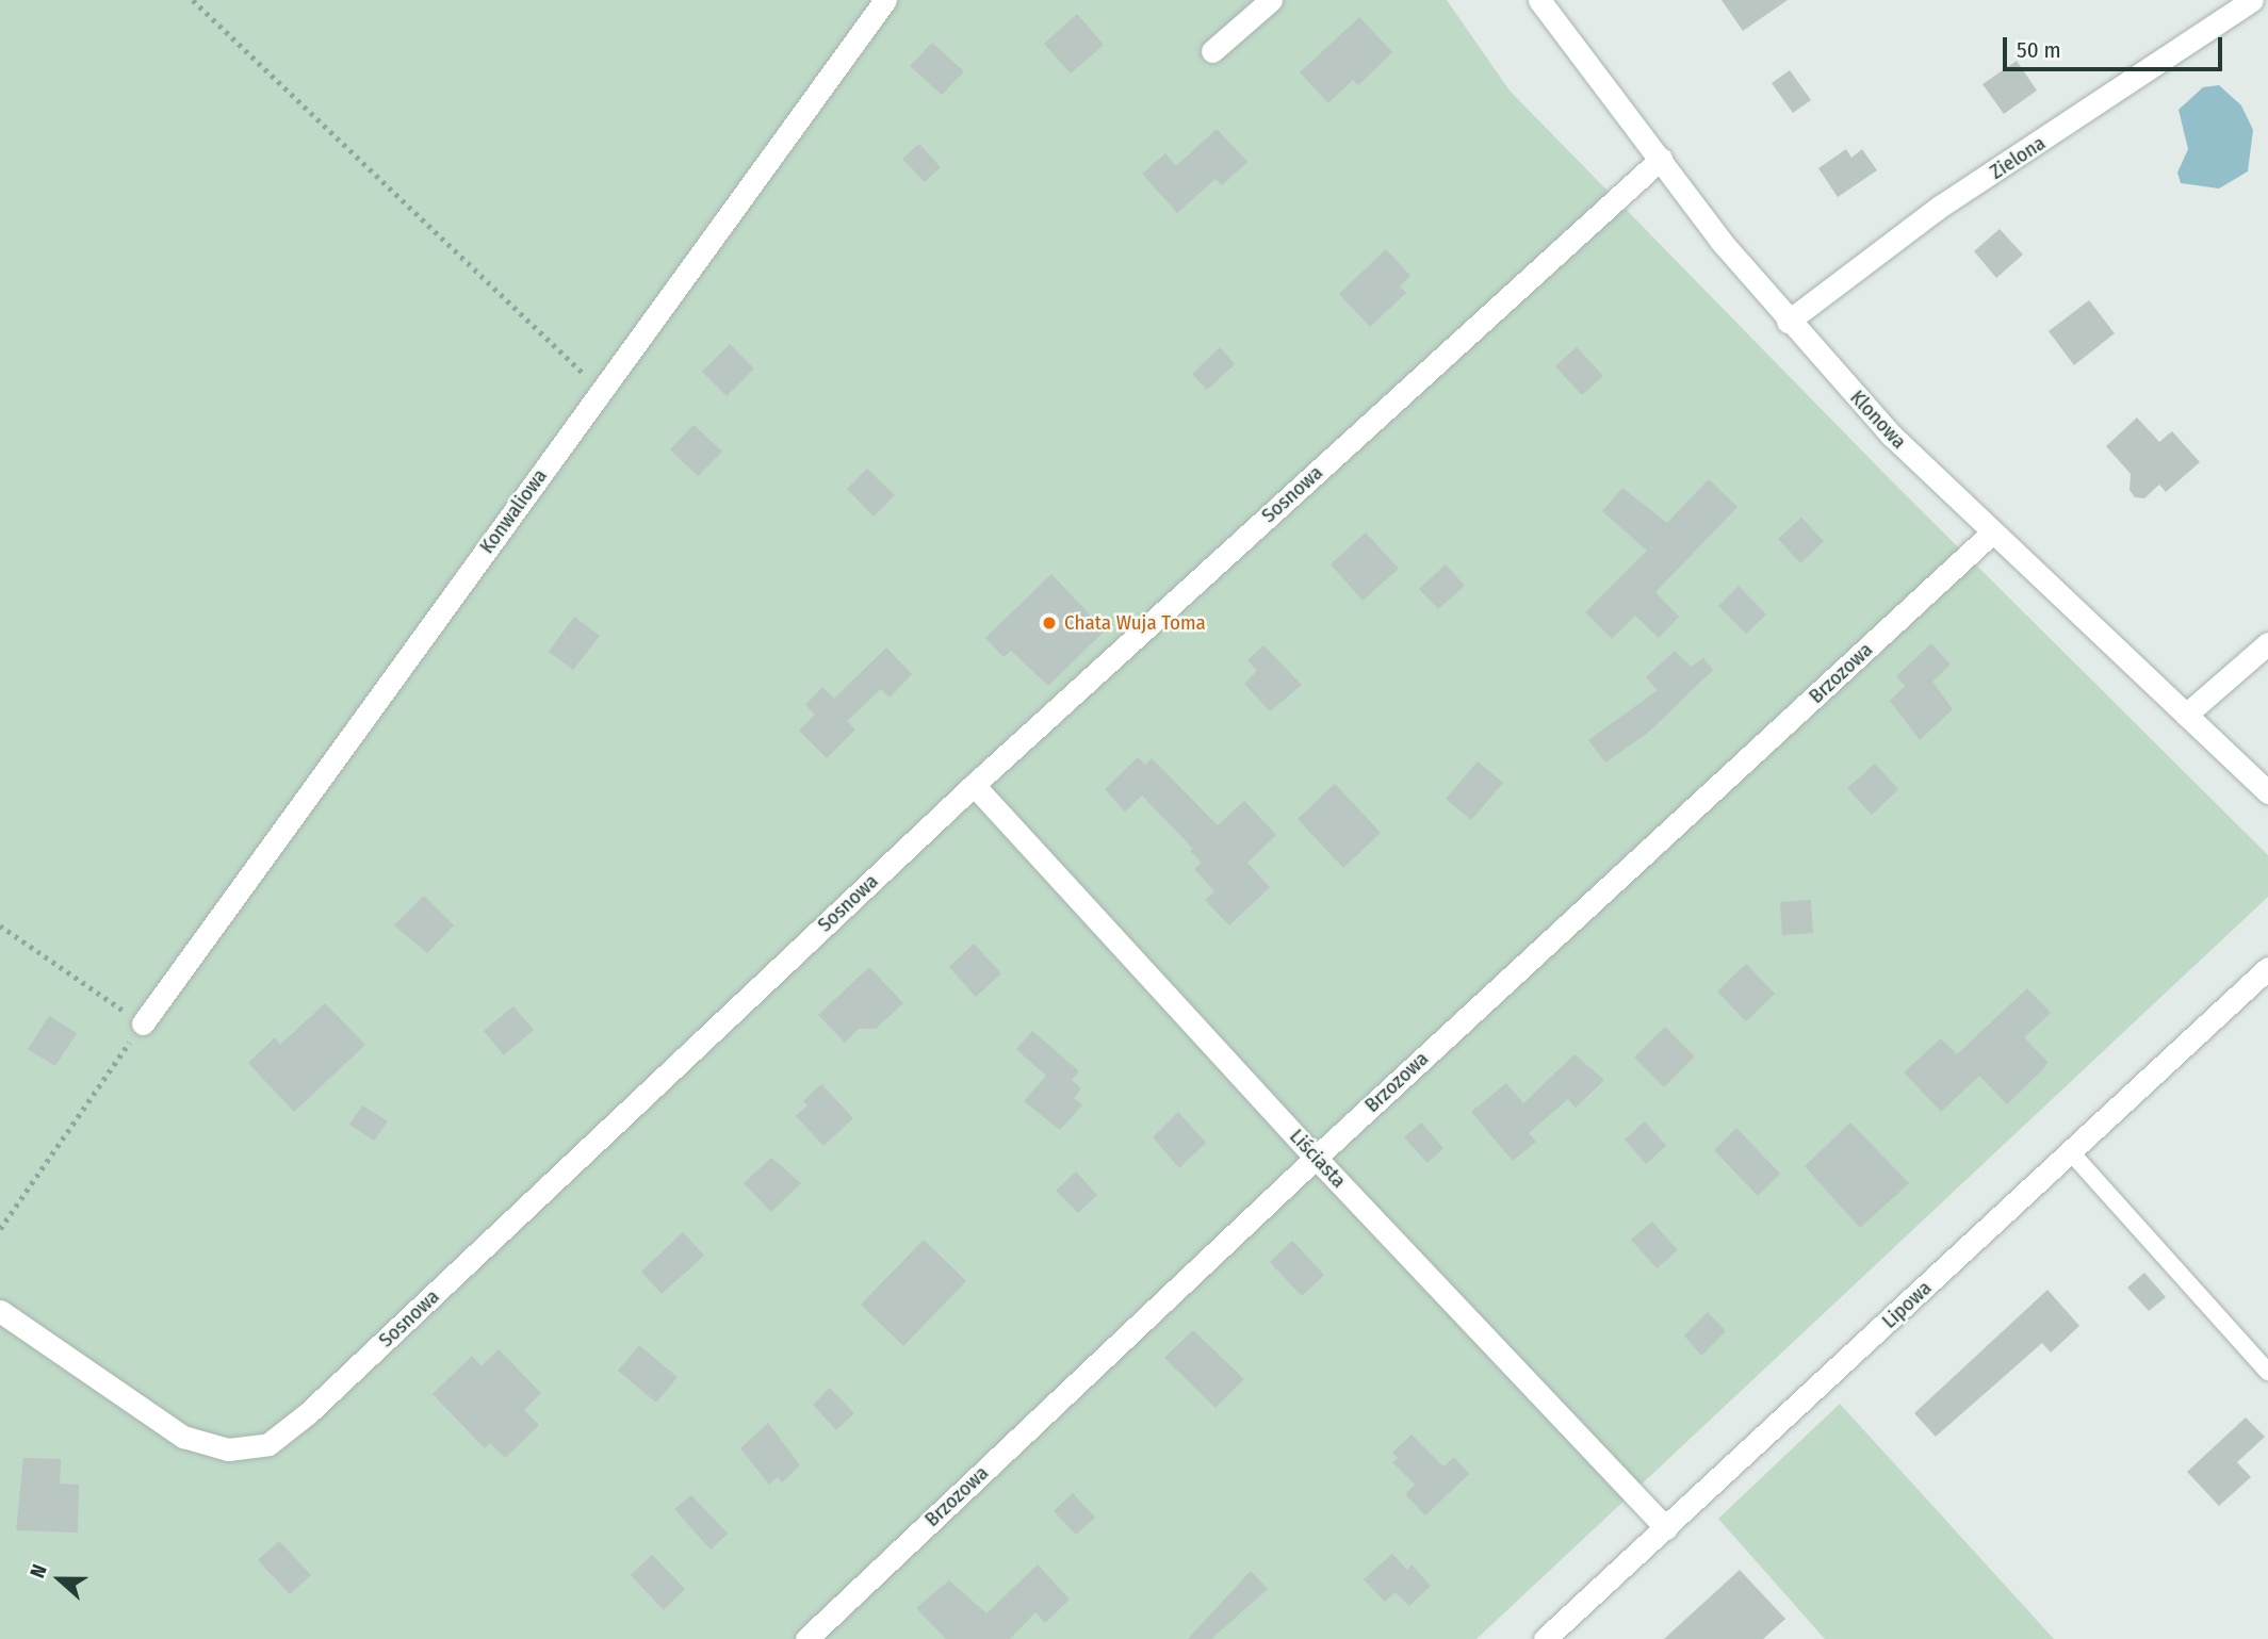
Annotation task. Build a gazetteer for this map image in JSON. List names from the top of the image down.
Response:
{
  "streets": {
    "street": [
      "Zielona",
      "Klonowa",
      "Sosnowa",
      "Konwaliowa",
      "Brzozowa",
      "Liściasta",
      "Lipowa"
    ]
  },
  "crossings": [
    ["Zielona", "Klonowa"],
    ["Klonowa", "Sosnowa"],
    ["Klonowa", "Brzozowa"],
    ["Sosnowa", "Liściasta"],
    ["Brzozowa", "Liściasta"],
    ["Liściasta", "Lipowa"]
  ],
  "places": ["Chata Wuja Toma"],
  "scale_bar": "50 m",
  "north": "left"
}
